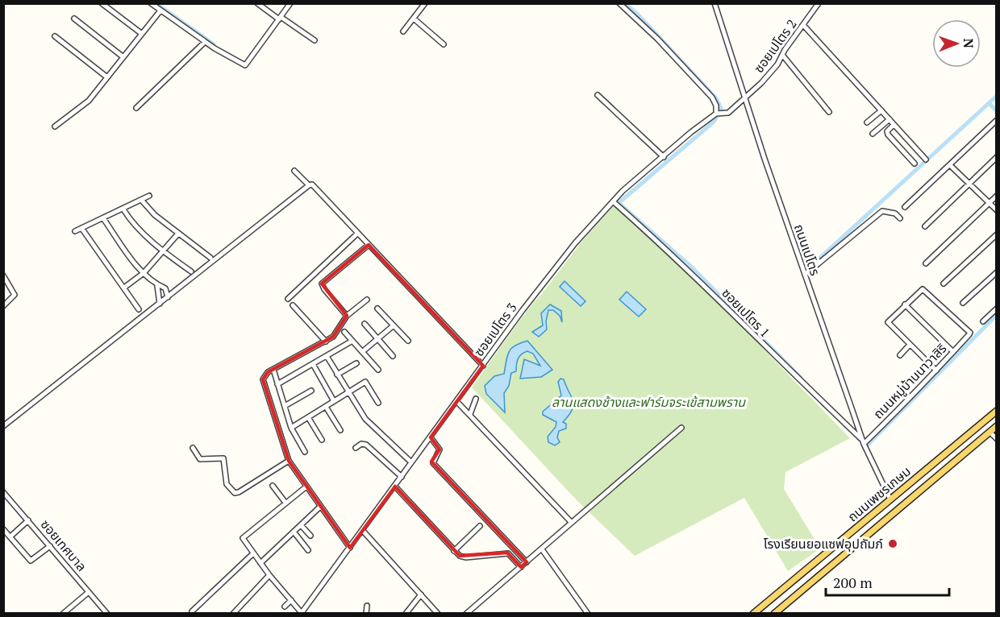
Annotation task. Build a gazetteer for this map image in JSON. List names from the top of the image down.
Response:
{
  "streets": {
    "main road": ["ถนนเพชรเกษม"],
    "street": [
      "ซอยเปโตร 2",
      "ถนนเปโตร",
      "ซอยเปโตร 1",
      "ซอยเปโตร 3",
      "ถนนหมู่บ้านนาวาสิริ",
      "ซอยเทศบาล"
    ]
  },
  "crossings": [
    ["ซอยเปโตร 2", "ถนนเปโตร"],
    ["ถนนเปโตร", "ซอยเปโตร 1"],
    ["ถนนเปโตร", "ถนนหมู่บ้านนาวาสิริ"],
    ["ถนนเปโตร", "ถนนเพชรเกษม"],
    ["ซอยเปโตร 1", "ซอยเปโตร 3"],
    ["ซอยเปโตร 1", "ถนนหมู่บ้านนาวาสิริ"]
  ],
  "parks": ["ลานแสดงช้างและฟาร์มจระเข้สามพราน"],
  "places": ["โรงเรียนยอแซฟอุปถัมภ์"],
  "scale_bar": "200 m",
  "north": "right"
}
